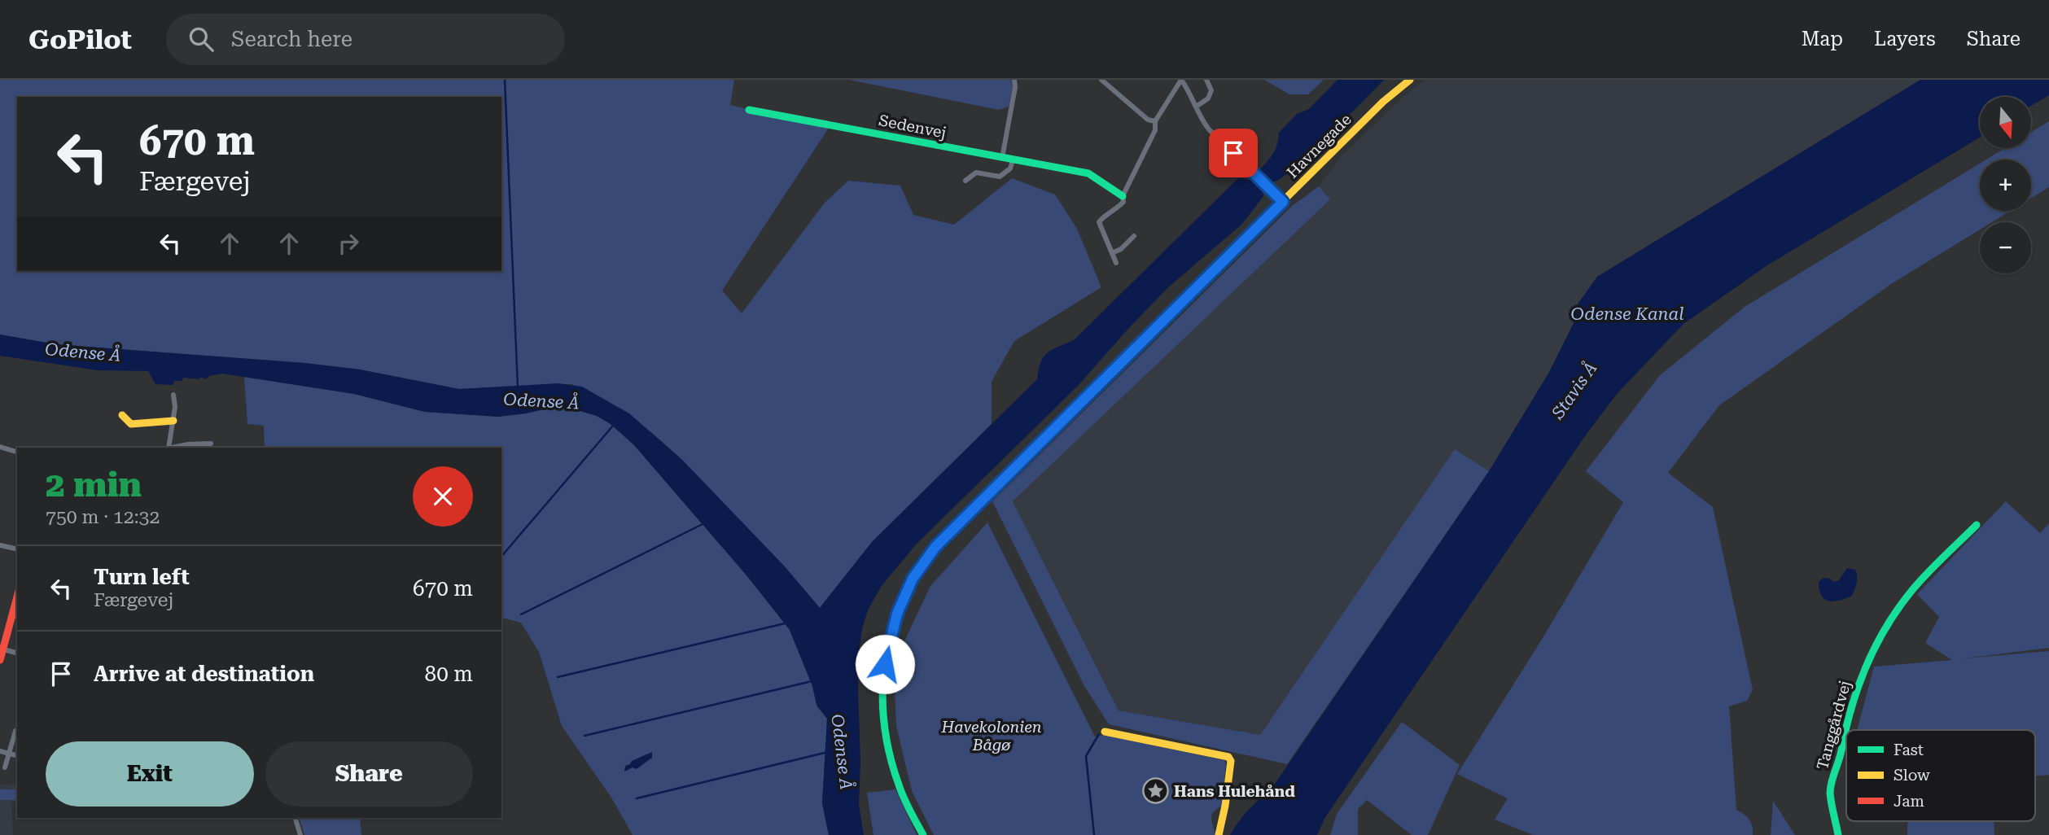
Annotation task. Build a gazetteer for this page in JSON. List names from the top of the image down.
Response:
{
  "streets": {
    "street": ["Sedenvej", "Havnegade", "Tanggårdvej"]
  },
  "water": ["Odense Kanal", "Odense Å", "Stavis Å"],
  "parks": ["Havekolonien Bågø"],
  "places": {
    "place": ["Hans Hulehånd"]
  },
  "legend": ["Fast", "Slow", "Jam"],
  "north": "bottom",
  "page": {
    "header": "GoPilot",
    "search": "Search here",
    "nav": ["Map", "Layers", "Share"],
    "map_buttons": ["+", "−"],
    "turn": ["670 m", "Færgevej"],
    "heading": ["2 min", "750 m · 12:32"],
    "list": [
      {
        "name": "Turn left",
        "note": "Færgevej",
        "value": "670 m"
      },
      {
        "name": "Arrive at destination",
        "value": "80 m"
      }
    ],
    "buttons": ["Exit", "Share"]
  }
}
